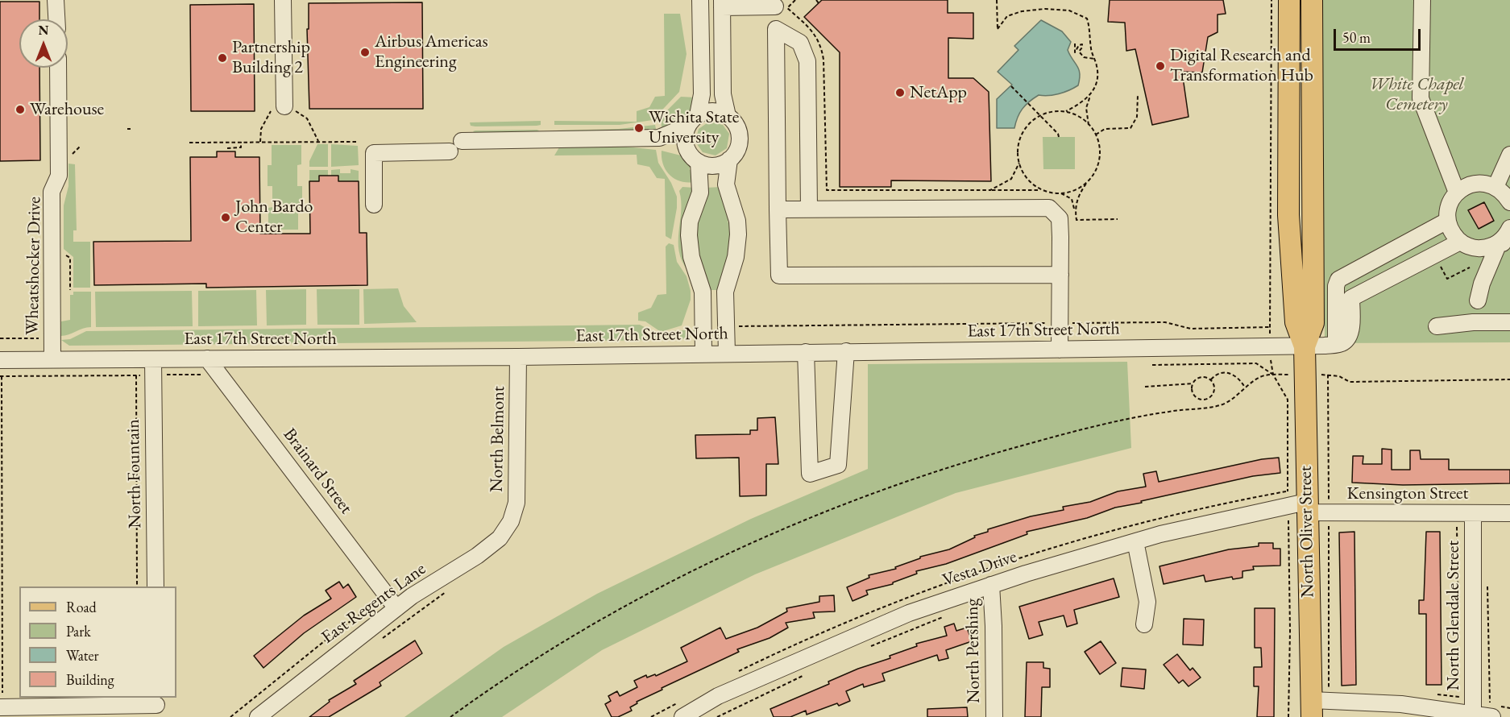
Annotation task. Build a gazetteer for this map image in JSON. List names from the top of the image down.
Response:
{
  "streets": {
    "main road": ["North Oliver Street"],
    "street": [
      "Wheatshocker Drive",
      "East 17th Street North",
      "North Belmont",
      "Brainard Street",
      "North Fountain",
      "Kensington Street",
      "Vesta Drive",
      "East Regents Lane",
      "North Glendale Street",
      "North Pershing"
    ]
  },
  "crossings": [
    ["Wheatshocker Drive", "East 17th Street North"],
    ["East 17th Street North", "North Belmont"],
    ["East 17th Street North", "Brainard Street"],
    ["East 17th Street North", "North Fountain"],
    ["East 17th Street North", "North Oliver Street"],
    ["North Belmont", "East Regents Lane"],
    ["Brainard Street", "East Regents Lane"],
    ["Kensington Street", "North Oliver Street"],
    ["Kensington Street", "Vesta Drive"],
    ["Kensington Street", "North Glendale Street"],
    ["North Oliver Street", "Vesta Drive"],
    ["Vesta Drive", "North Pershing"]
  ],
  "parks": ["White Chapel Cemetery"],
  "places": [
    "Airbus Americas Engineering",
    "Partnership Building 2",
    "Digital Research and Transformation Hub",
    "NetApp",
    "Warehouse",
    "Wichita State University",
    "John Bardo Center"
  ],
  "legend": [
    "Road",
    "Park",
    "Water",
    "Building"
  ],
  "scale_bar": "50 m",
  "north": "top"
}
